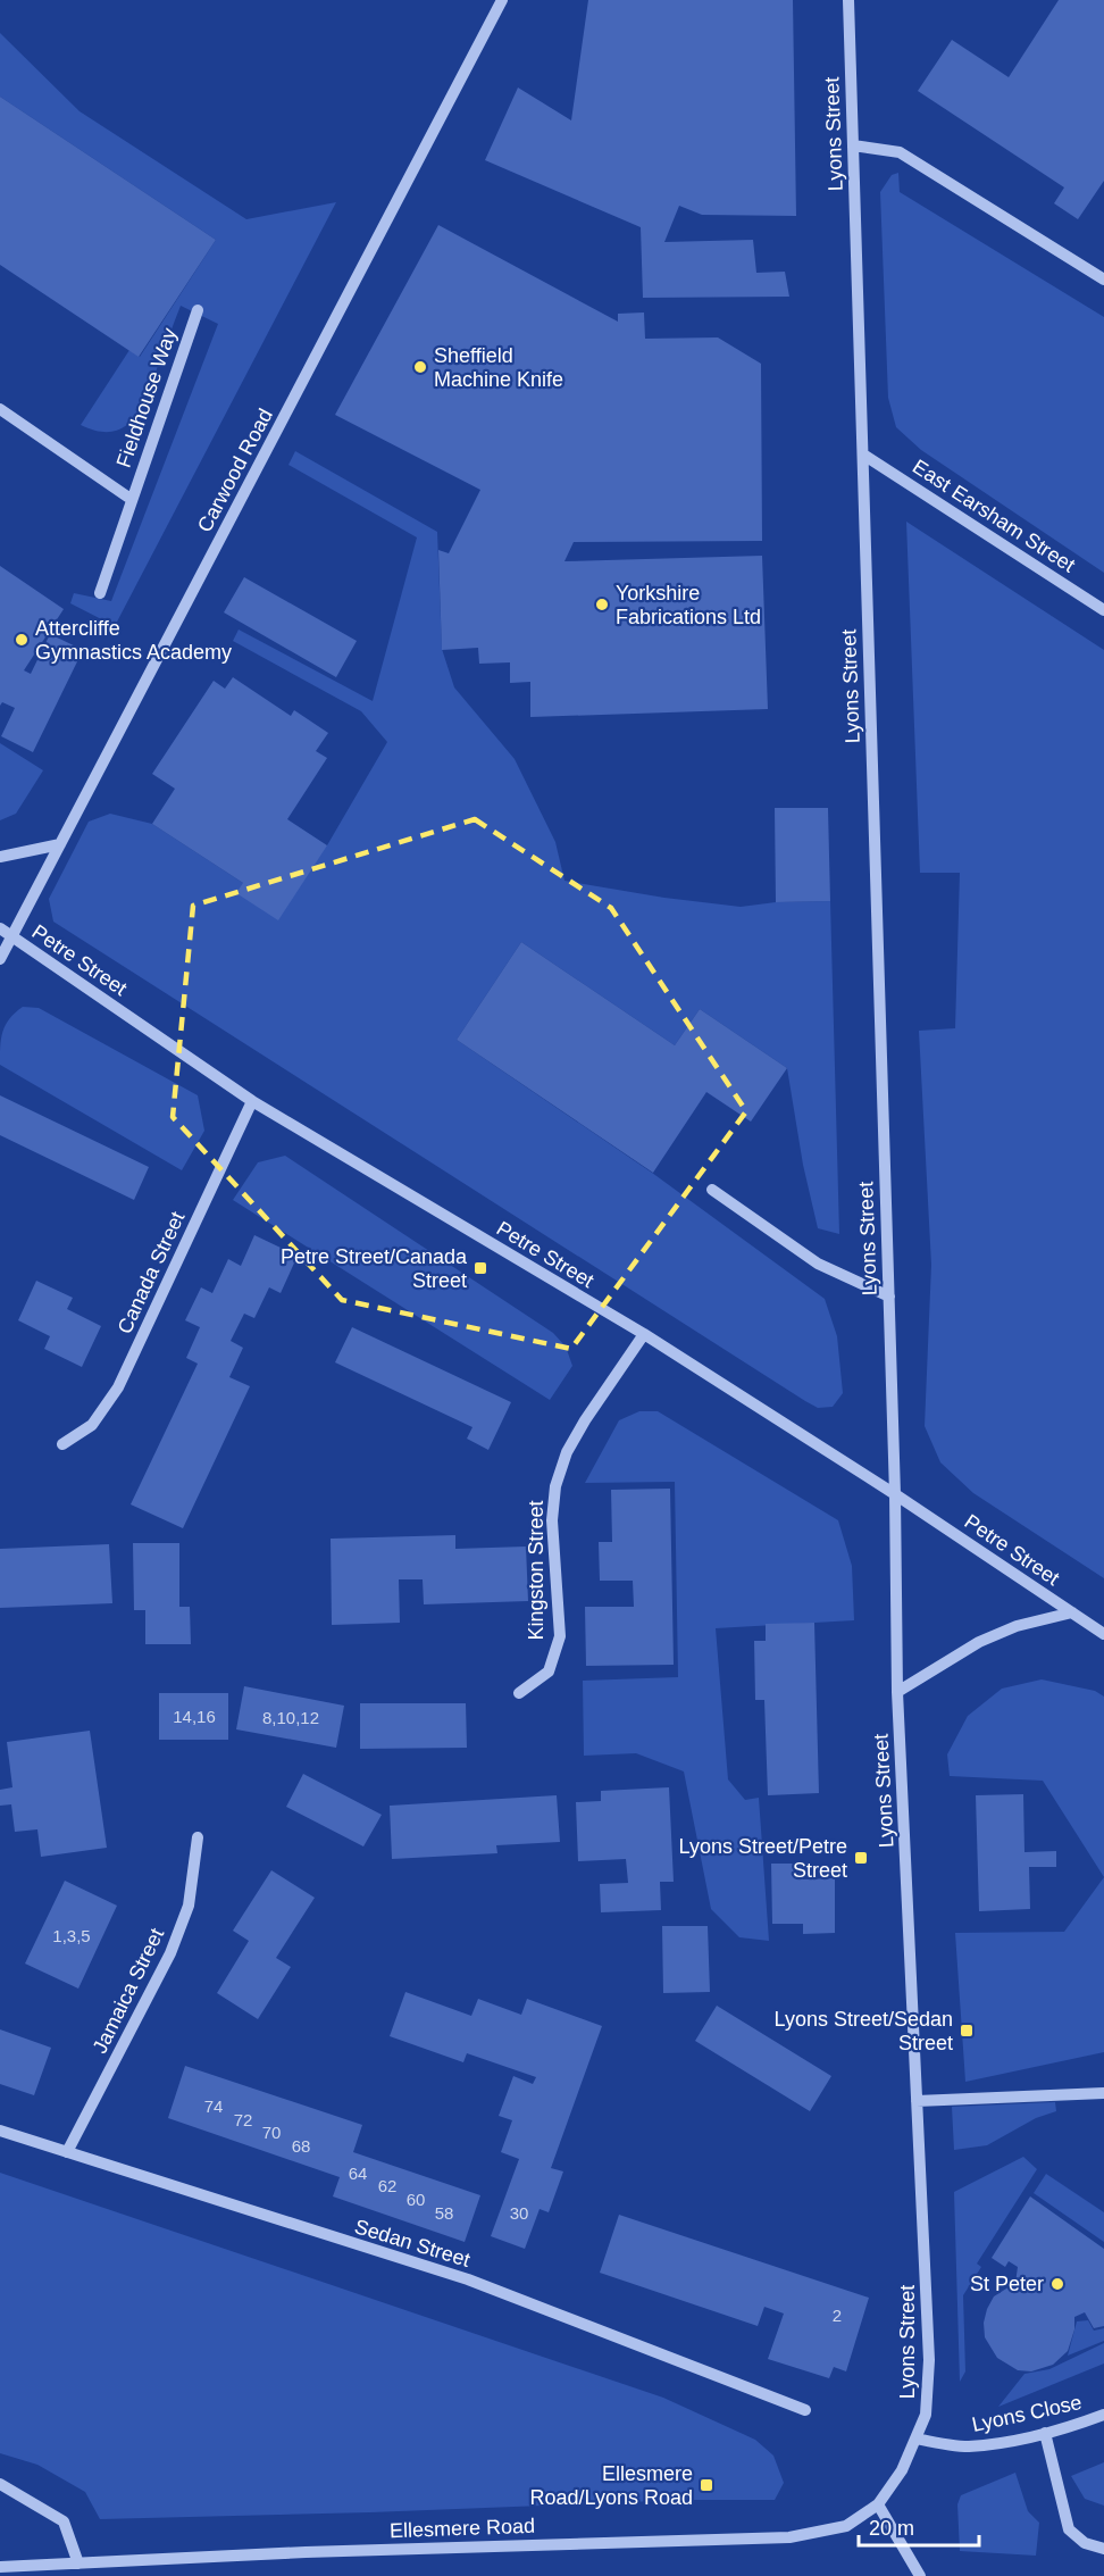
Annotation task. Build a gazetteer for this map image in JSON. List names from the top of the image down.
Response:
{
  "streets": {
    "street": [
      "Lyons Street",
      "Fieldhouse Way",
      "Carwood Road",
      "East Earsham Street",
      "Petre Street",
      "Canada Street",
      "Kingston Street",
      "Jamaica Street",
      "Sedan Street",
      "Lyons Close",
      "Ellesmere Road"
    ]
  },
  "crossings": [
    ["Lyons Street", "East Earsham Street"],
    ["Lyons Street", "Petre Street"],
    ["Lyons Street", "Lyons Close"],
    ["Lyons Street", "Ellesmere Road"],
    ["Carwood Road", "Petre Street"],
    ["Petre Street", "Canada Street"],
    ["Petre Street", "Kingston Street"],
    ["Jamaica Street", "Sedan Street"]
  ],
  "places": {
    "other": [
      "Sheffield Machine Knife",
      "Yorkshire Fabrications Ltd",
      "Attercliffe Gymnastics Academy",
      "St Peter"
    ],
    "transit": [
      "Petre Street/Canada Street",
      "Lyons Street/Petre Street",
      "Lyons Street/Sedan Street",
      "Ellesmere Road/Lyons Road"
    ]
  },
  "house_numbers": [
    "14,16",
    "8,10,12",
    "1,3,5",
    "74",
    "72",
    "70",
    "68",
    "64",
    "62",
    "60",
    "58",
    "30",
    "2"
  ],
  "scale_bar": "20 m"
}
